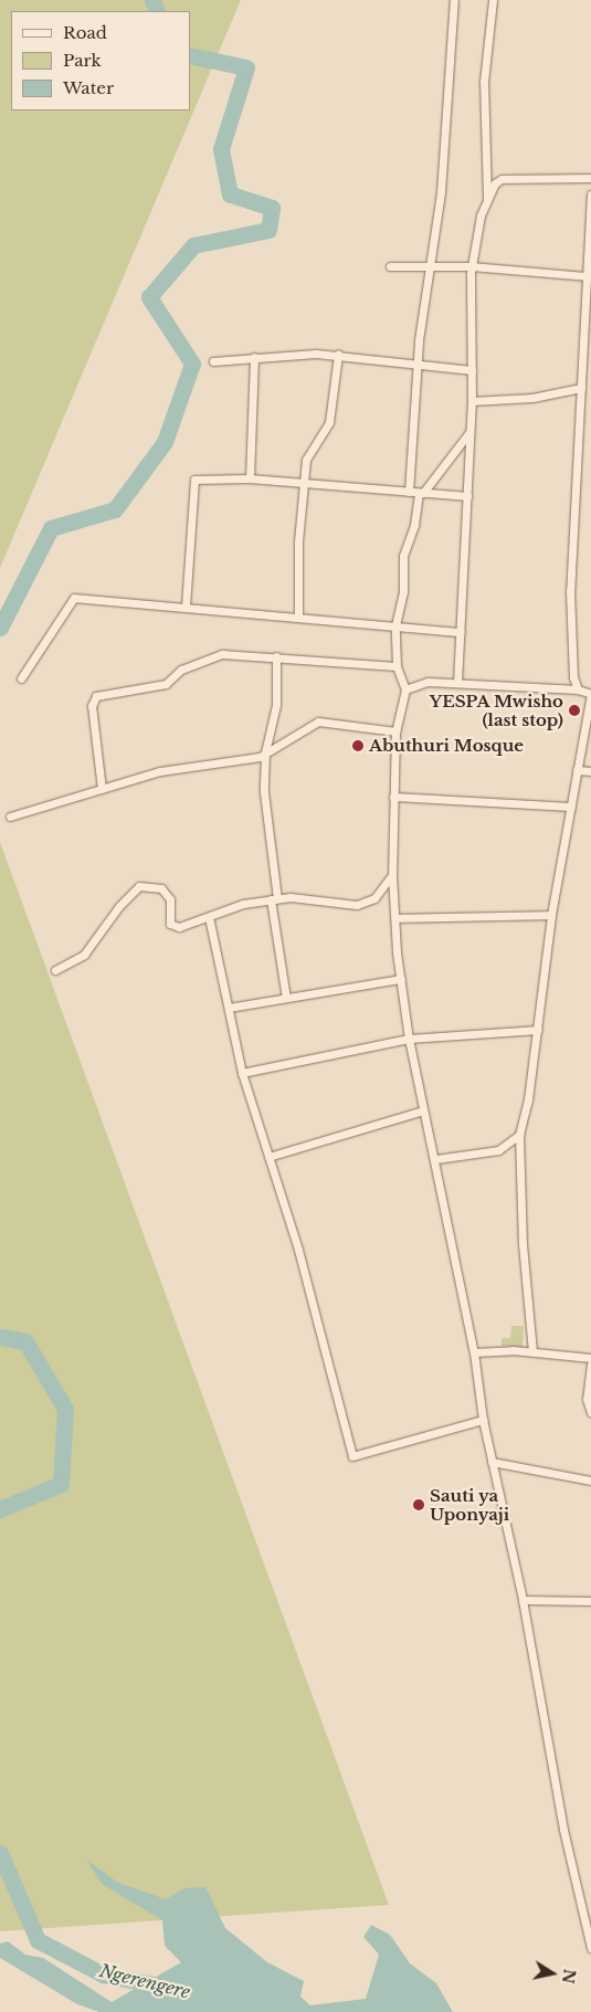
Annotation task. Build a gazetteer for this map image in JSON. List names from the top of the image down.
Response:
{
  "water": ["Ngerengere"],
  "places": ["YESPA Mwisho (last stop)", "Abuthuri Mosque", "Sauti ya Uponyaji"],
  "legend": ["Road", "Park", "Water"],
  "north": "right"
}
